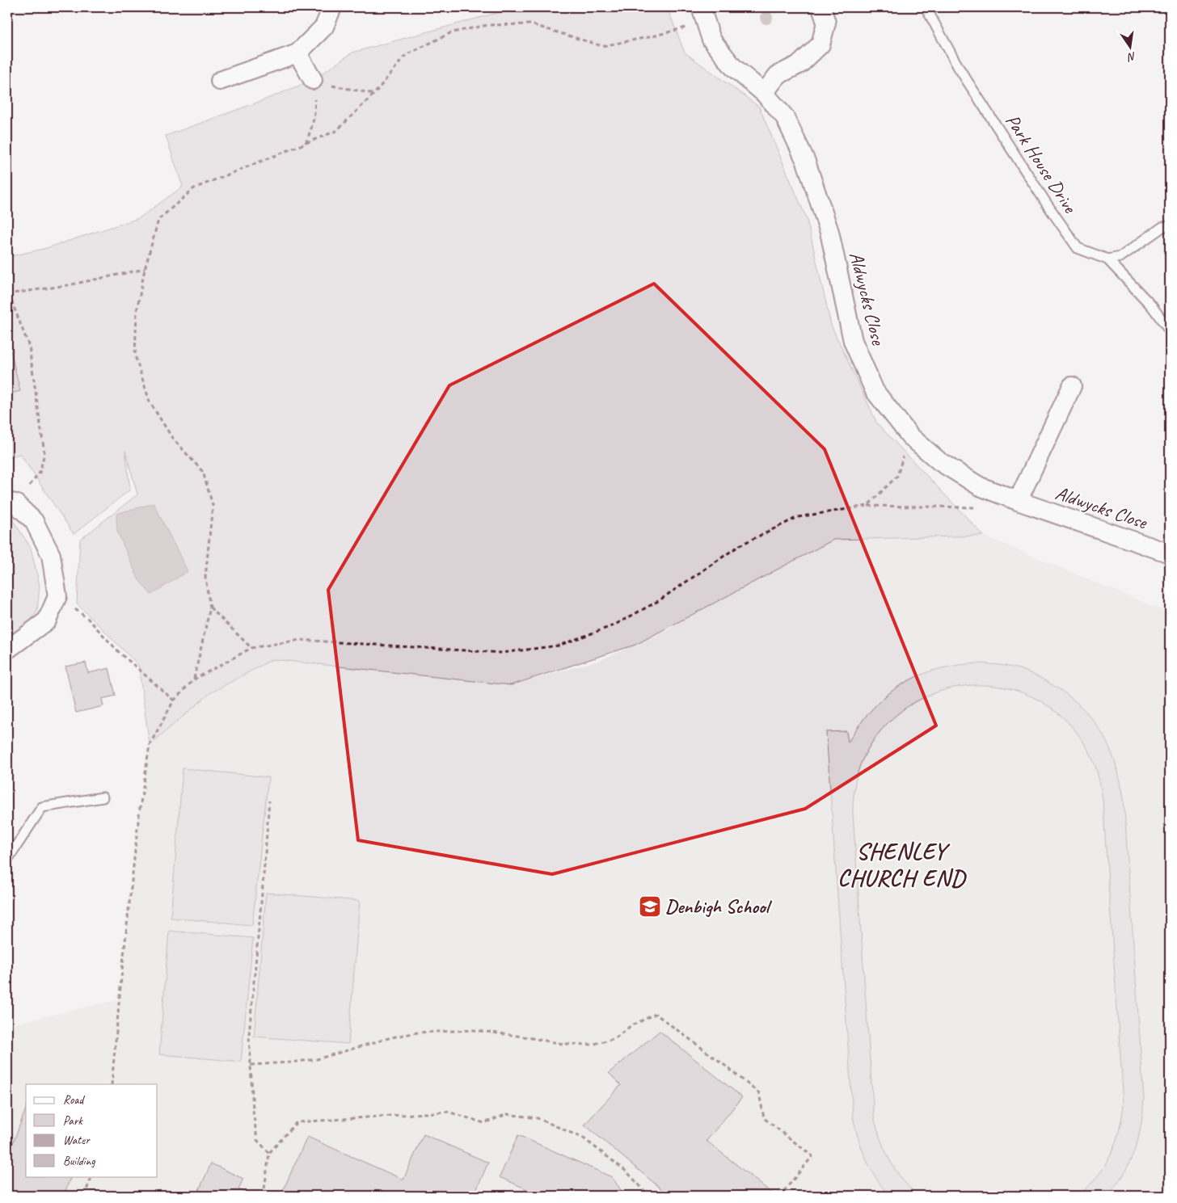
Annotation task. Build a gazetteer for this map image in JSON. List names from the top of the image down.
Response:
{
  "streets": {
    "street": ["Aldwycks Close"],
    "lane": ["Park House Drive"]
  },
  "districts": ["SHENLEY CHURCH END"],
  "places": {
    "school or university": ["Denbigh School"]
  },
  "legend": [
    "Road",
    "Park",
    "Water",
    "Building"
  ],
  "north": "bottom"
}
